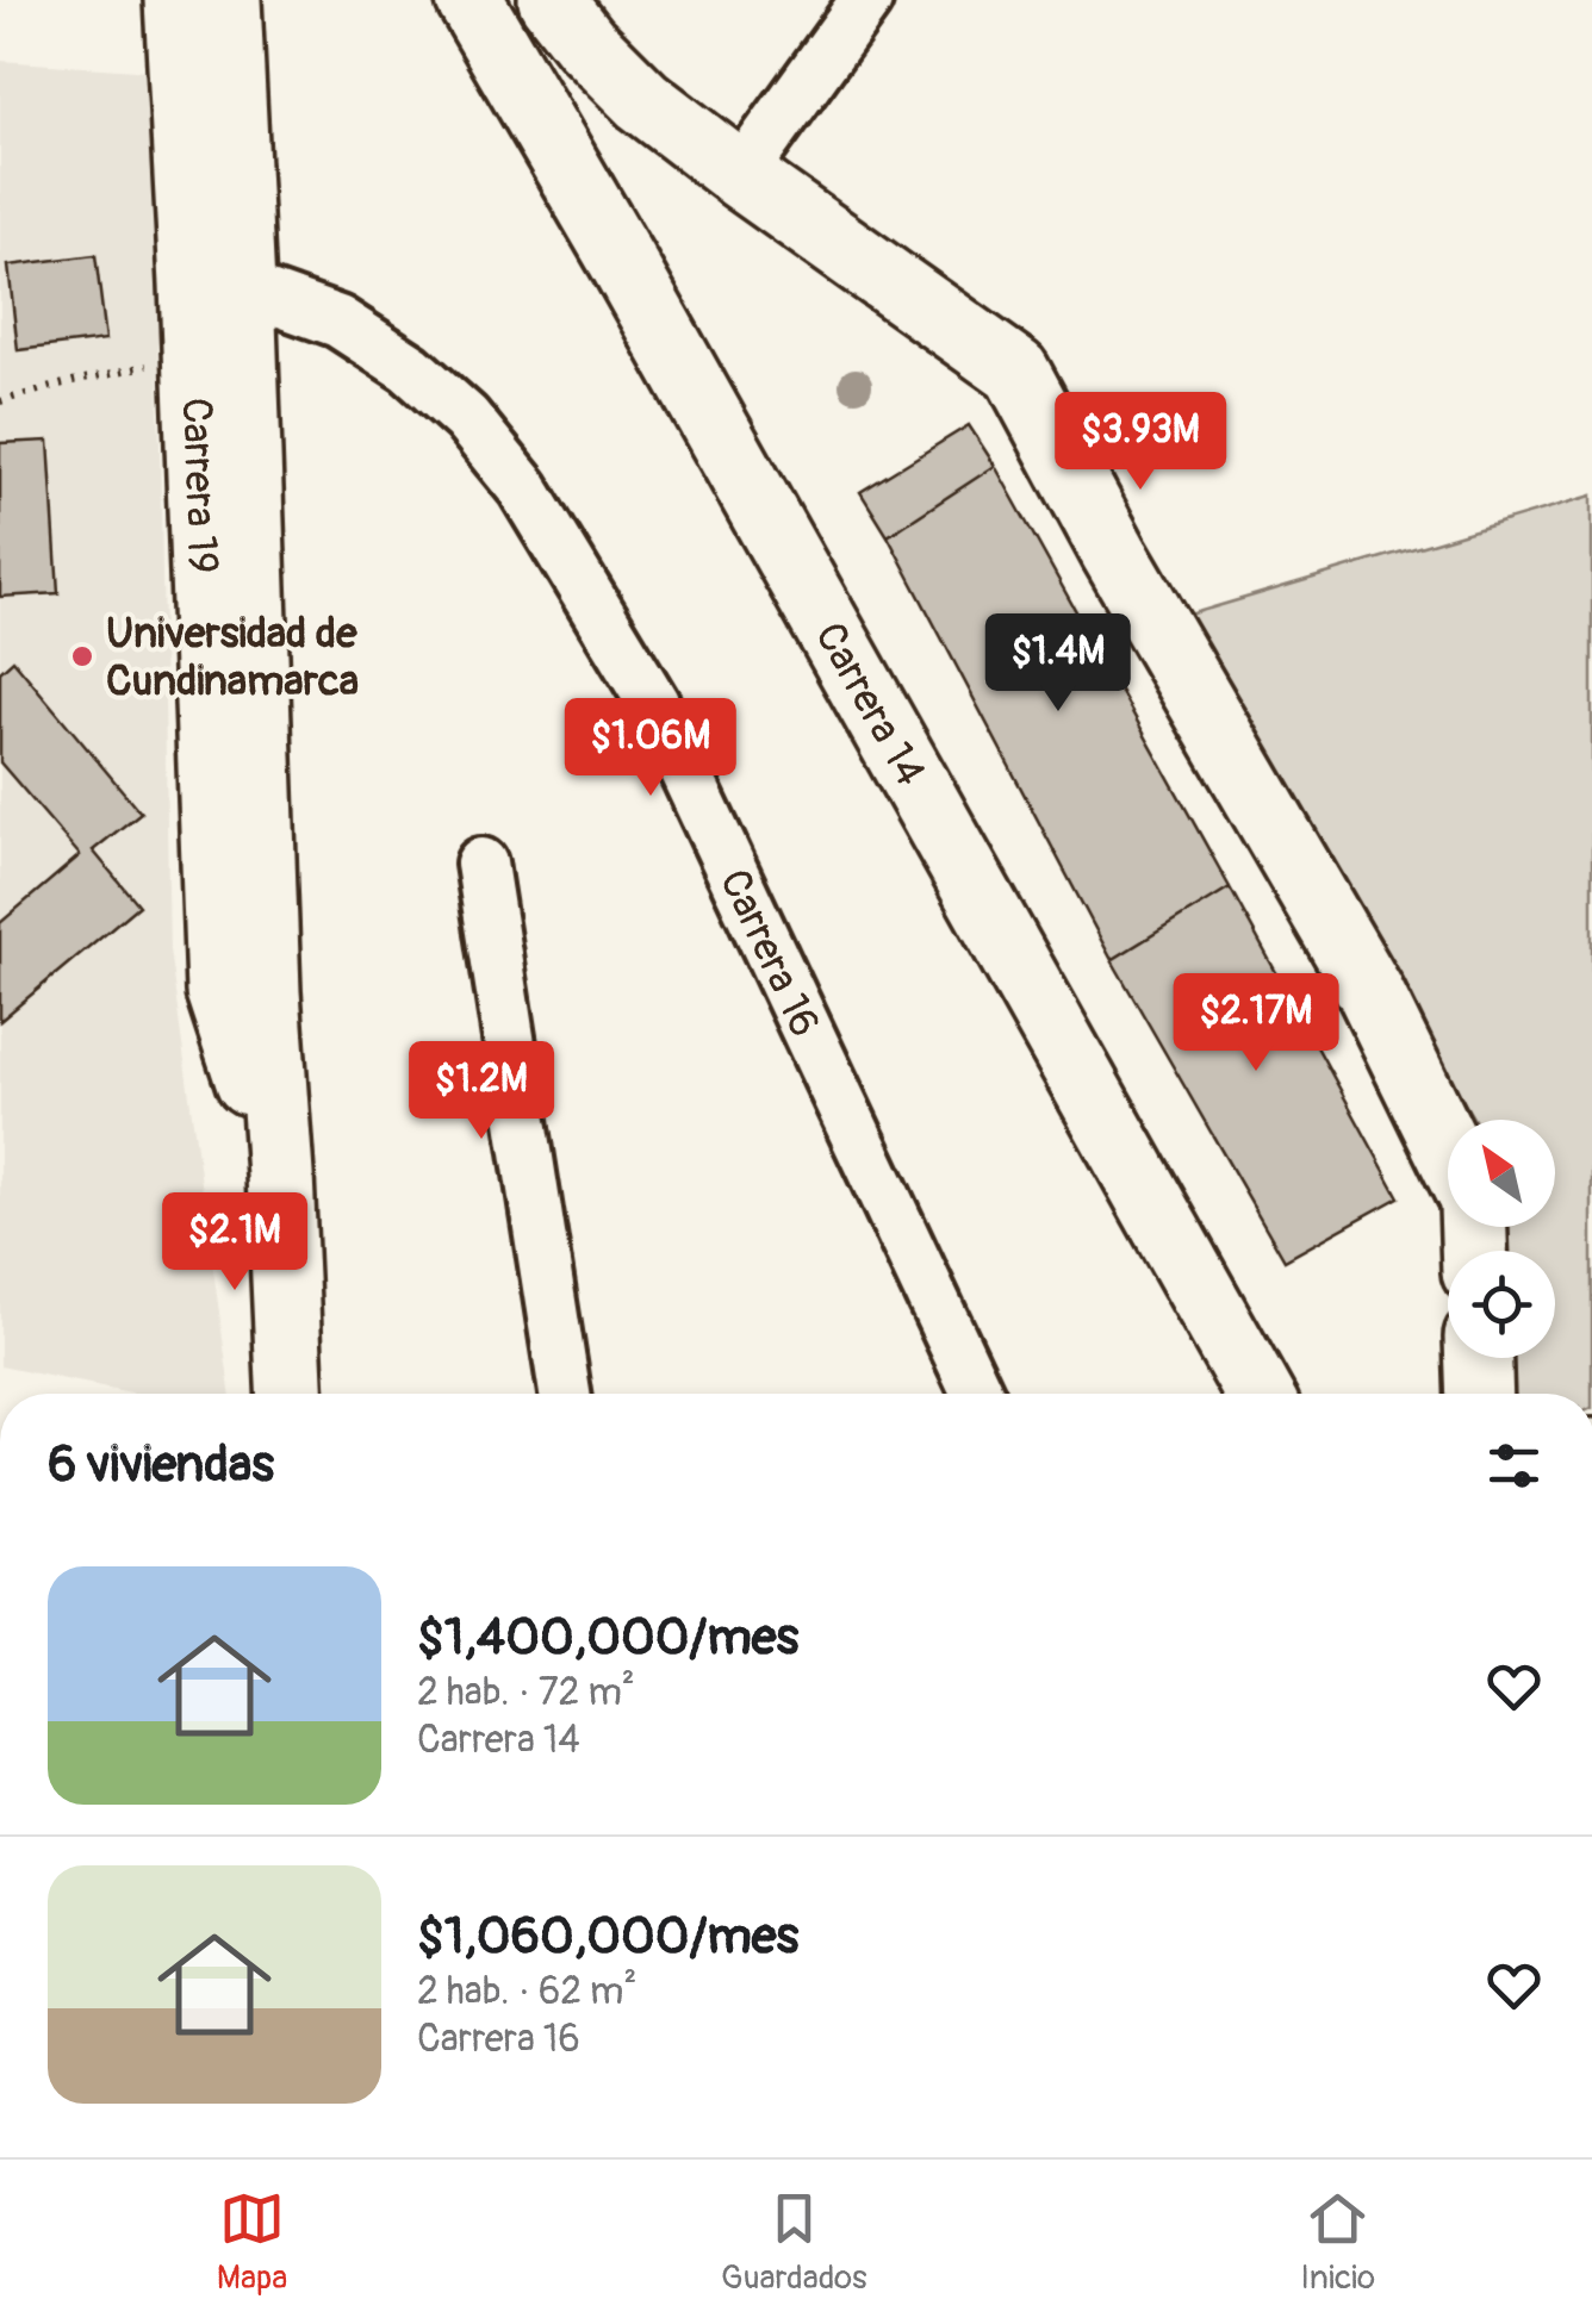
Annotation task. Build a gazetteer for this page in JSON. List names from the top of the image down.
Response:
{
  "streets": {
    "street": ["Carrera 19", "Carrera 14", "Carrera 16"]
  },
  "crossings": [
    ["Carrera 19", "Carrera 16"]
  ],
  "places": ["Universidad de Cundinamarca"],
  "north": "top left",
  "page": {
    "price": [
      "$3.93M",
      "$1.4M",
      "$1.06M",
      "$2.17M",
      "$1.2M",
      "$2.1M"
    ],
    "heading": "6 viviendas",
    "list": [
      {
        "name": "$1,400,000/mes",
        "note": "2 hab. · 72 m² · Carrera 14"
      },
      {
        "name": "$1,060,000/mes",
        "note": "2 hab. · 62 m² · Carrera 16"
      }
    ],
    "tabs": ["Mapa", "Guardados", "Inicio"]
  }
}
